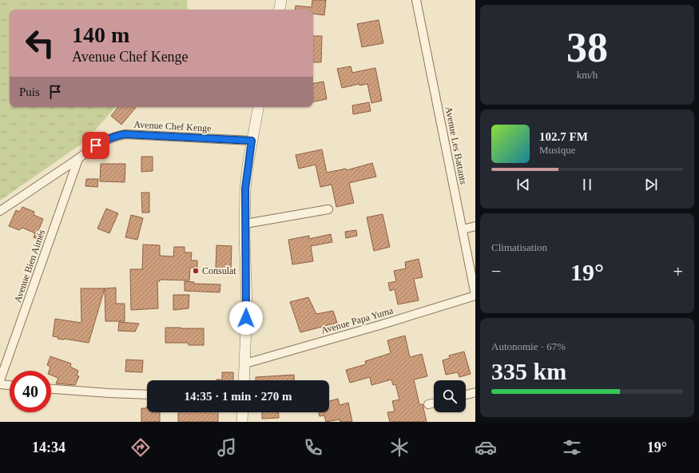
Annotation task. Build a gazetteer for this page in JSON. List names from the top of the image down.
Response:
{
  "streets": {
    "street": [
      "Avenue Chef Kenge",
      "Avenue Les Battants",
      "Avenue Bien Aimés",
      "Avenue Papa Yuma"
    ]
  },
  "crossings": [
    ["Avenue Chef Kenge", "Avenue Bien Aimés"],
    ["Avenue Les Battants", "Avenue Papa Yuma"]
  ],
  "places": ["Consulat"],
  "page": {
    "tile": [
      ["38", "km/h"],
      "Climatisation",
      ["Autonomie · 67%", "335 km"]
    ],
    "turn": ["140 m", "Avenue Chef Kenge"],
    "then": "Puis",
    "song": ["102.7 FM", "Musique"],
    "heat": ["−", "19°", "+"],
    "limit": "40",
    "trip": "14:35 · 1 min · 270 m",
    "tabs": ["14:34", "19°"]
  }
}
